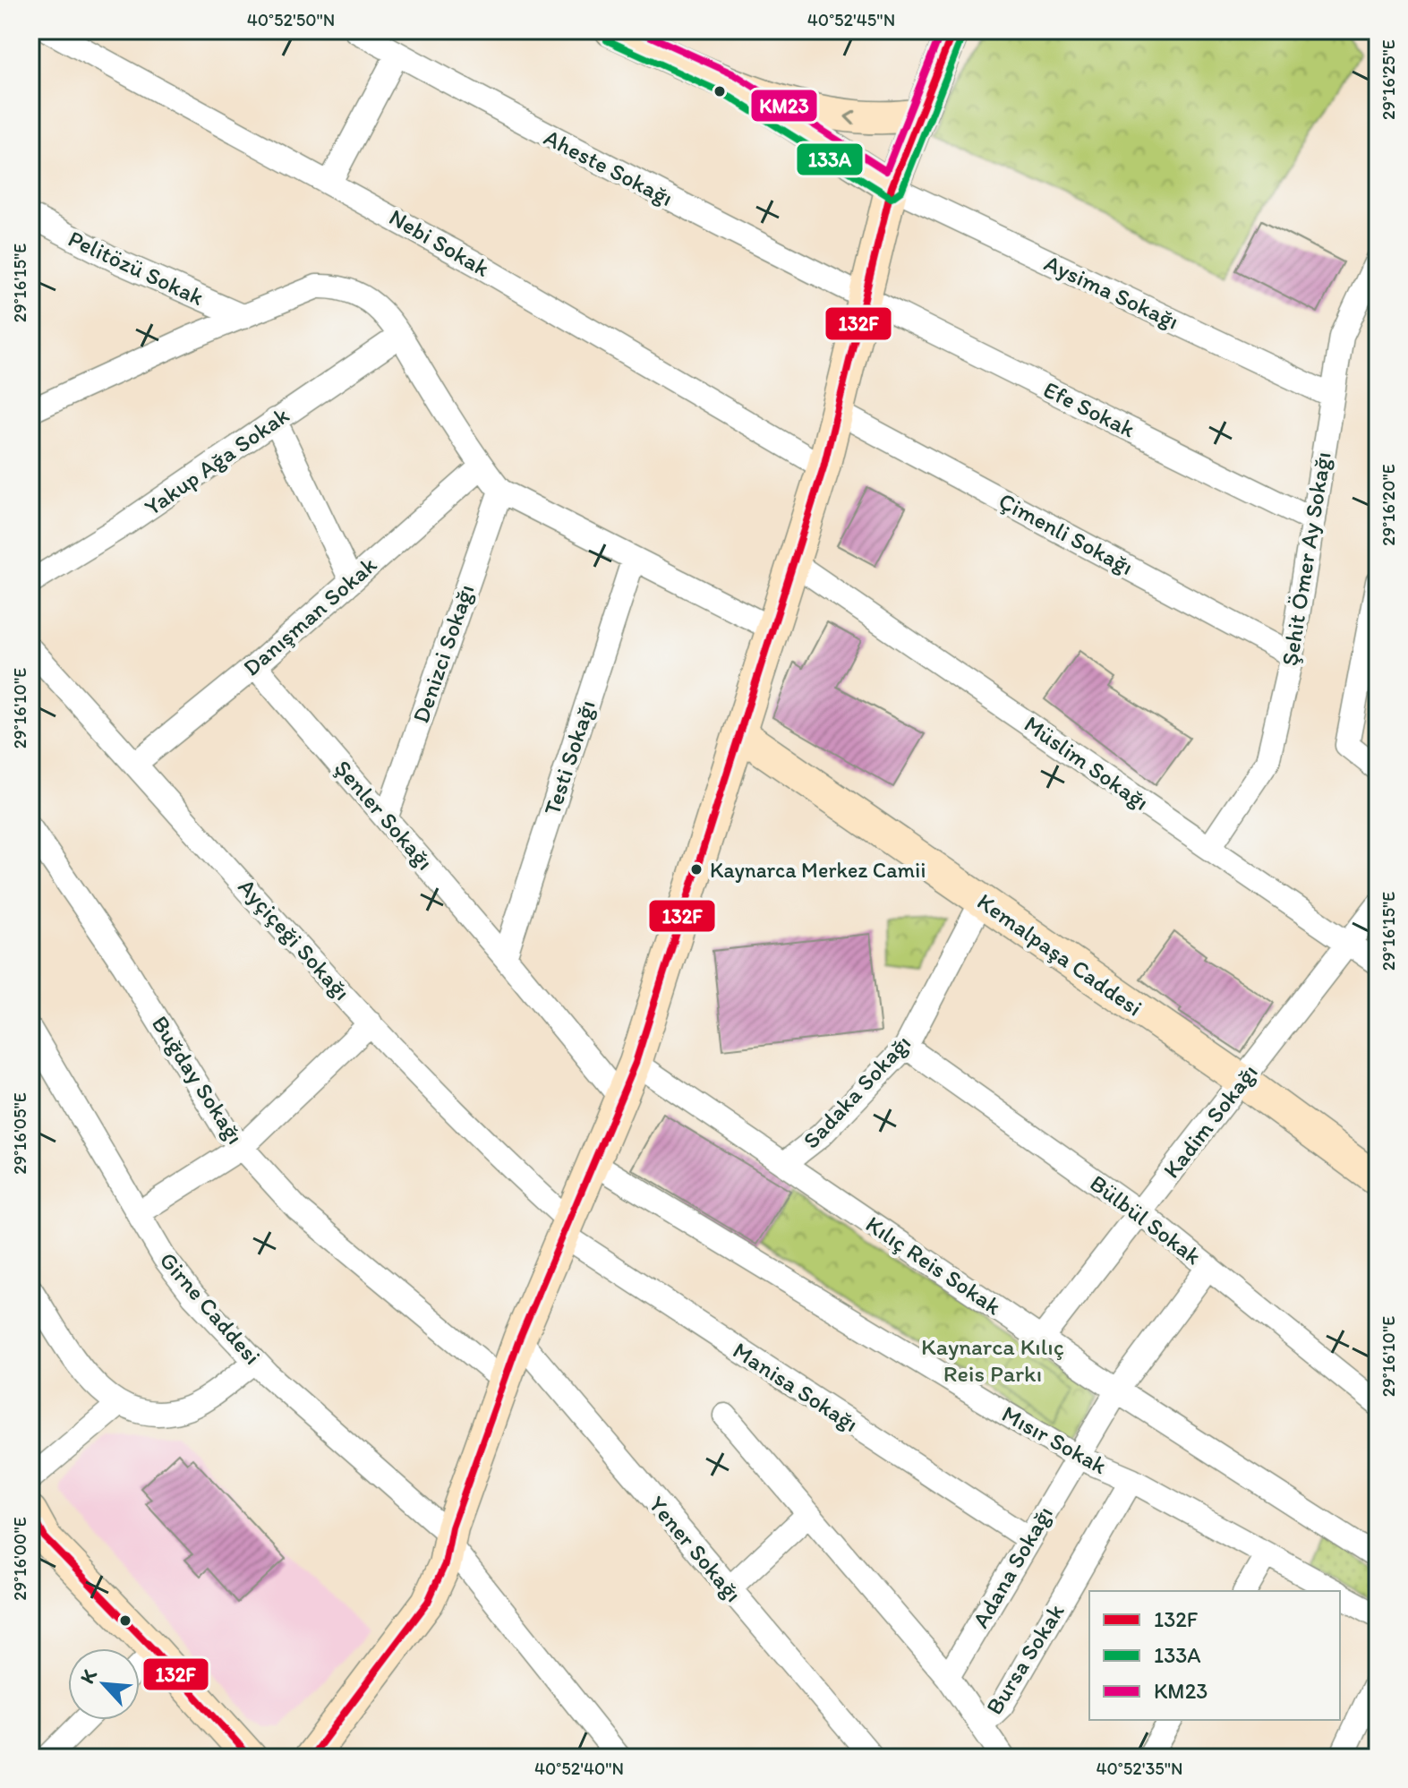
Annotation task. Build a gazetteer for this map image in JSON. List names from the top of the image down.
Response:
{
  "streets": {
    "street": [
      "Aheste Sokağı",
      "Nebi Sokak",
      "Pelitözü Sokak",
      "Aysima Sokağı",
      "Efe Sokak",
      "Yakup Ağa Sokak",
      "Çimenli Sokağı",
      "Şehit Ömer Ay Sokağı",
      "Danışman Sokak",
      "Denizci Sokağı",
      "Testi Sokağı",
      "Müslim Sokağı",
      "Şenler Sokağı",
      "Ayçiçeği Sokağı",
      "Kemalpaşa Caddesi",
      "Buğday Sokağı",
      "Sadaka Sokağı",
      "Kadim Sokağı",
      "Bülbül Sokak",
      "Kılıç Reis Sokak",
      "Girne Caddesi",
      "Manisa Sokağı",
      "Mısır Sokak",
      "Yener Sokağı",
      "Adana Sokağı",
      "Bursa Sokak"
    ]
  },
  "crossings": [
    ["Aheste Sokağı", "Efe Sokak"],
    ["Aysima Sokağı", "Şehit Ömer Ay Sokağı"],
    ["Efe Sokak", "Şehit Ömer Ay Sokağı"],
    ["Çimenli Sokağı", "Şehit Ömer Ay Sokağı"],
    ["Şehit Ömer Ay Sokağı", "Müslim Sokağı"],
    ["Danışman Sokak", "Şenler Sokağı"],
    ["Danışman Sokak", "Ayçiçeği Sokağı"],
    ["Denizci Sokağı", "Şenler Sokağı"],
    ["Testi Sokağı", "Şenler Sokağı"],
    ["Müslim Sokağı", "Kadim Sokağı"],
    ["Ayçiçeği Sokağı", "Manisa Sokağı"],
    ["Kemalpaşa Caddesi", "Sadaka Sokağı"],
    ["Kemalpaşa Caddesi", "Kadim Sokağı"],
    ["Sadaka Sokağı", "Bülbül Sokak"],
    ["Sadaka Sokağı", "Kılıç Reis Sokak"],
    ["Kadim Sokağı", "Bülbül Sokak"],
    ["Kadim Sokağı", "Kılıç Reis Sokak"],
    ["Bülbül Sokak", "Adana Sokağı"],
    ["Kılıç Reis Sokak", "Adana Sokağı"],
    ["Manisa Sokağı", "Adana Sokağı"],
    ["Mısır Sokak", "Adana Sokağı"],
    ["Mısır Sokak", "Bursa Sokak"]
  ],
  "parks": ["Kaynarca Kılıç Reis Parkı"],
  "places": ["Kaynarca Merkez Camii"],
  "lines": ["transit line 132F", "transit line KM23", "transit line 133A"],
  "legend": ["132F", "133A", "KM23"],
  "north": "top left",
  "coordinates": [
    "40°52'50\"N",
    "40°52'45\"N",
    "29°16'25\"E",
    "29°16'15\"E",
    "29°16'20\"E",
    "29°16'10\"E",
    "29°16'05\"E",
    "29°16'00\"E",
    "40°52'40\"N",
    "40°52'35\"N"
  ]
}
